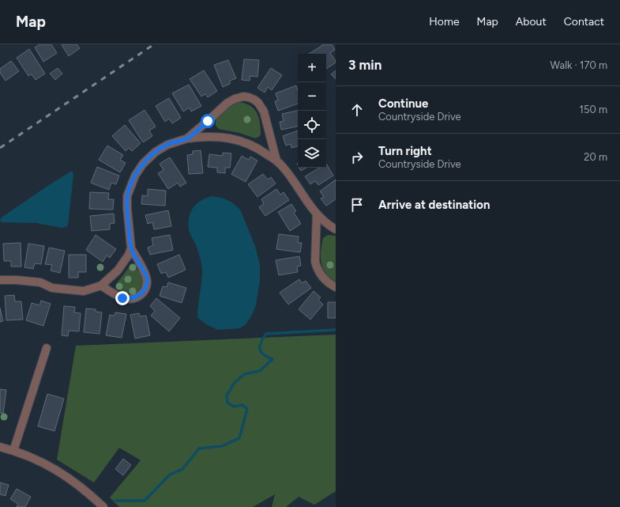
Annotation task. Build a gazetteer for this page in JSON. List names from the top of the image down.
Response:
{
  "page": {
    "header": "Map",
    "nav": [
      "Home",
      "Map",
      "About",
      "Contact"
    ],
    "heading": ["3 min", "Walk · 170 m"],
    "map_buttons": ["+", "−"],
    "list": [
      ["Continue", "Countryside Drive", "150 m"],
      ["Turn right", "Countryside Drive", "20 m"],
      "Arrive at destination"
    ]
  }
}
